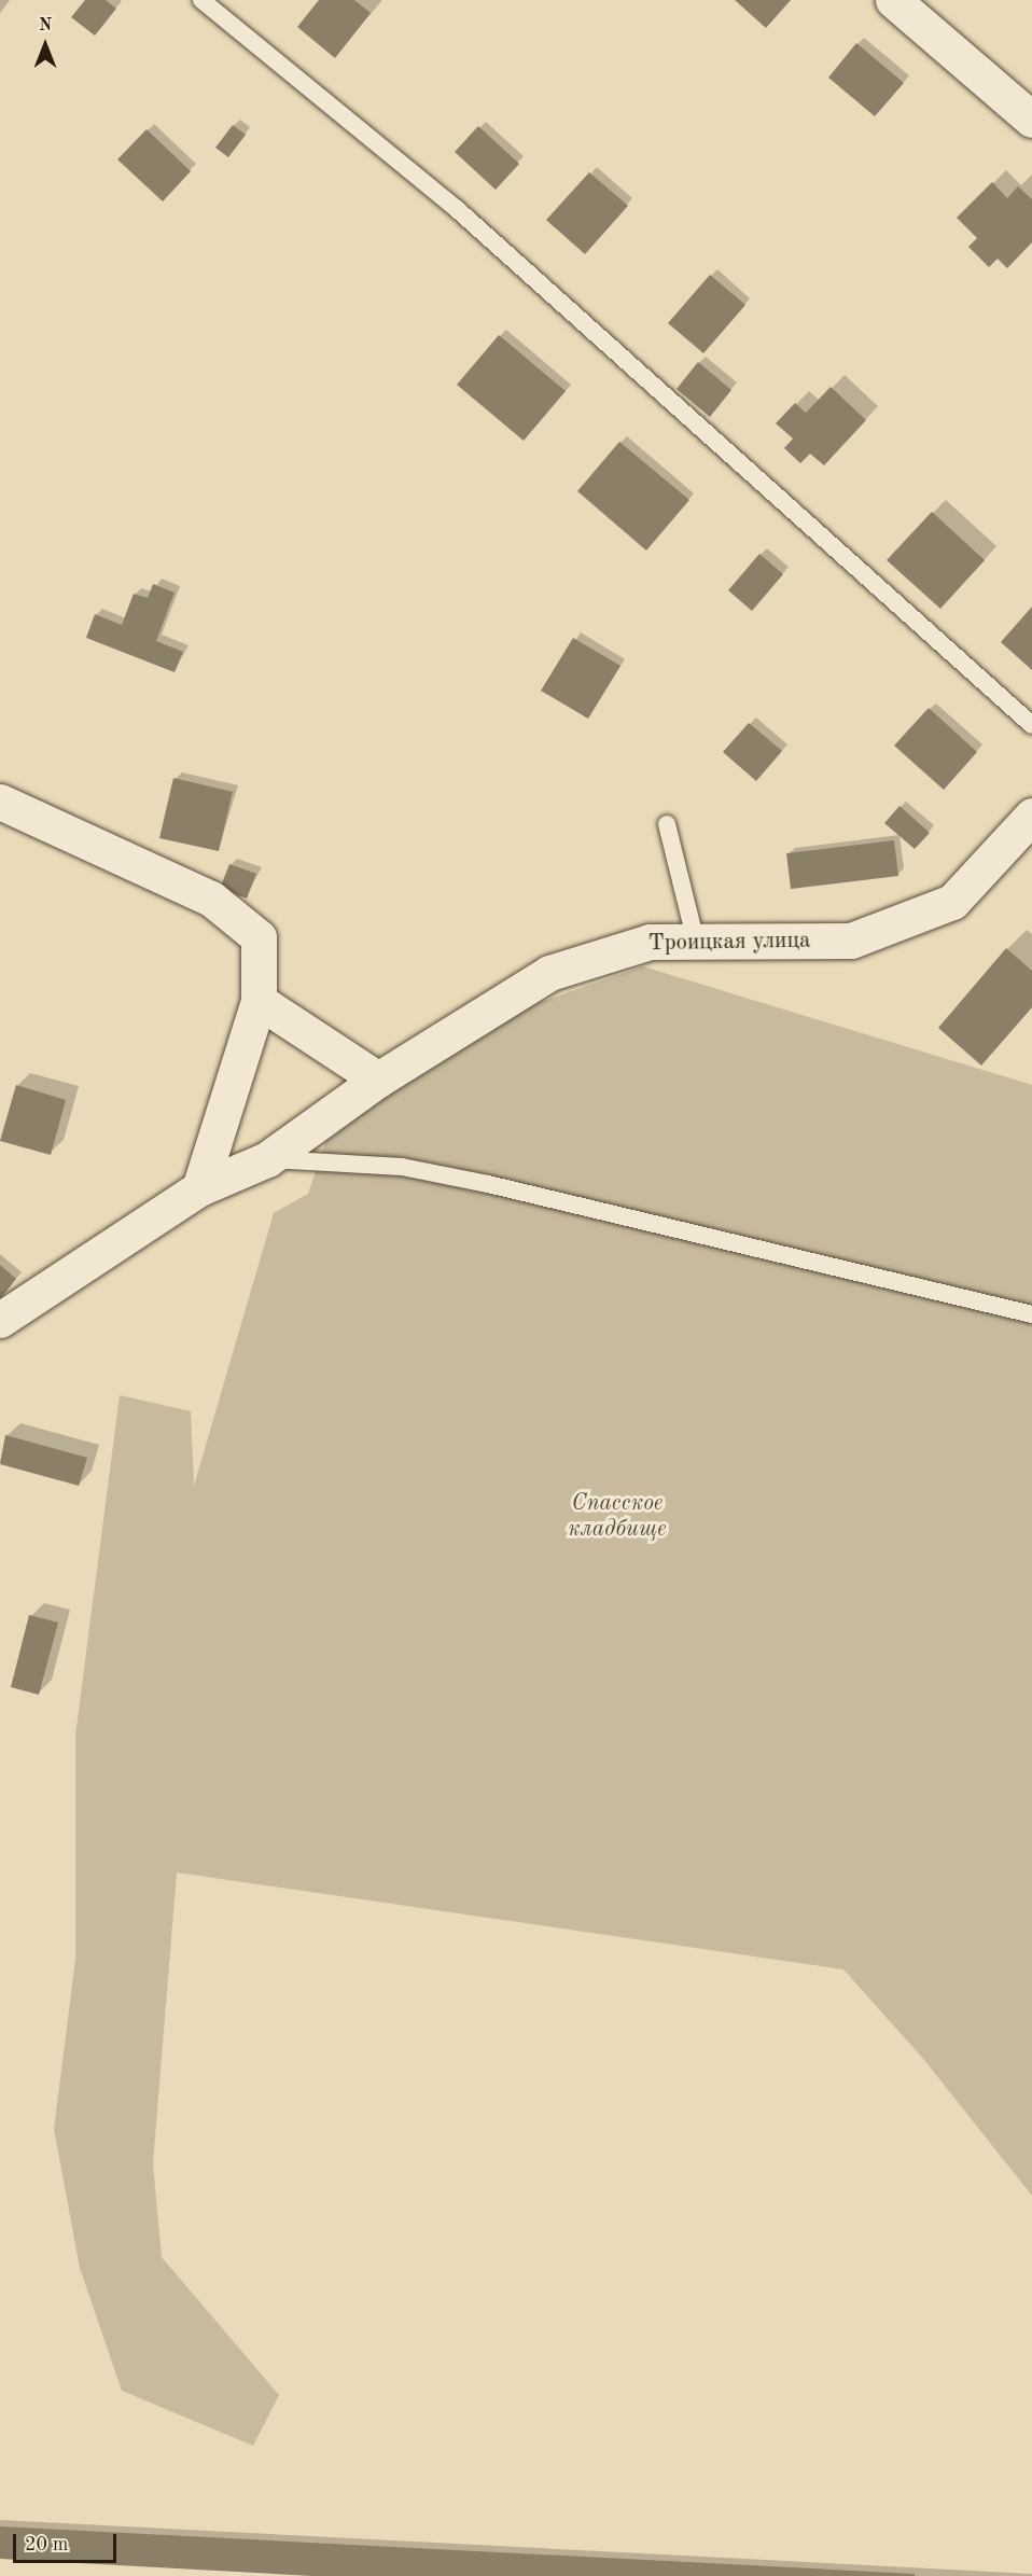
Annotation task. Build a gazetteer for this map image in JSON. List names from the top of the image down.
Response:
{
  "streets": {
    "street": ["Троицкая улица"]
  },
  "parks": ["Спасское кладбище"],
  "scale_bar": "20 m",
  "north": "top"
}
